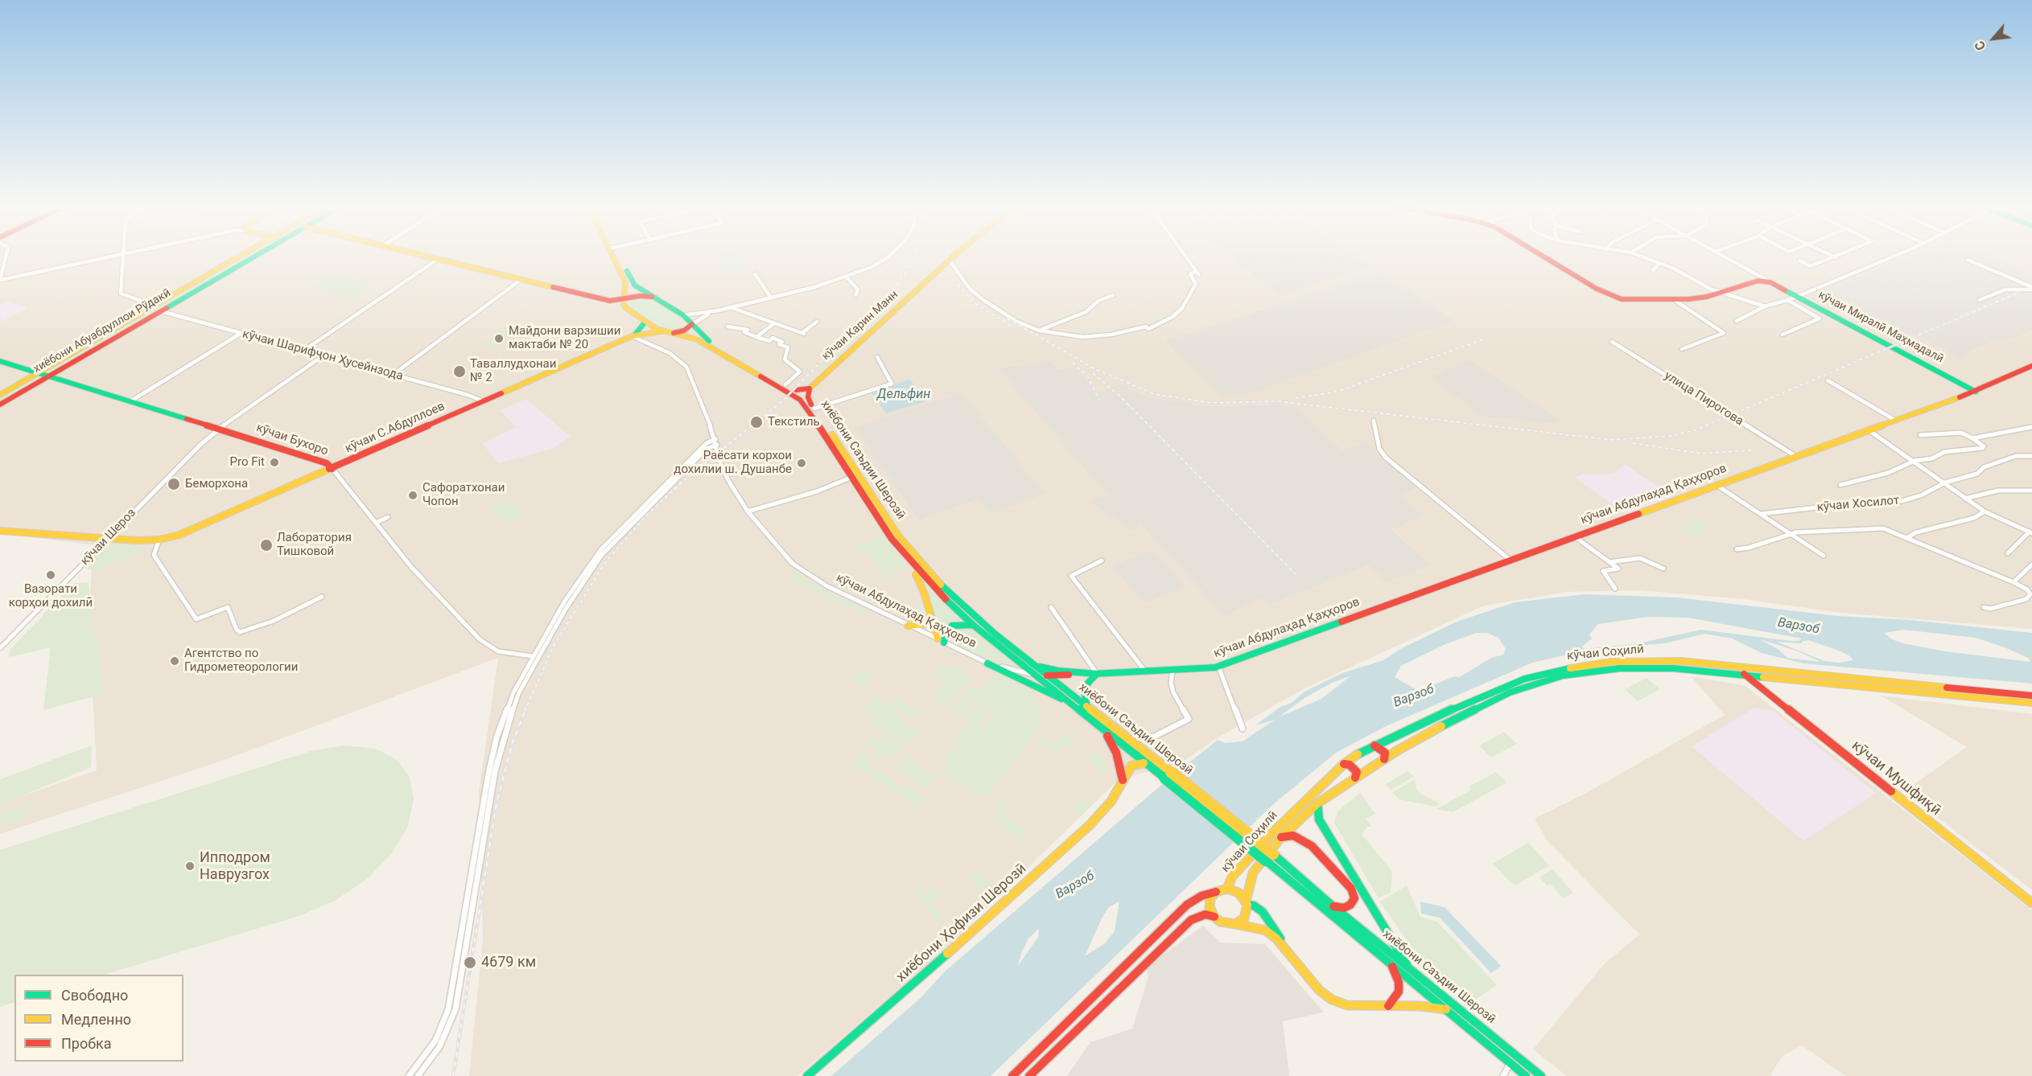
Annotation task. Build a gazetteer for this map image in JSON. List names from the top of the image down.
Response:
{
  "streets": {
    "main road": [
      "кӯчаи Карин Манн",
      "кӯчаи Миралӣ Маҳмадалӣ",
      "хиёбони Абуабдуллои Рӯдакӣ",
      "кӯчаи С.Абдуллоев",
      "кӯчаи Бухоро",
      "хиёбони Саъдии Шерозӣ",
      "кӯчаи Абдулаҳад Қаҳҳоров",
      "кӯчаи Соҳилӣ",
      "кӯчаи Мушфиқӣ",
      "хиёбони Ҳофизи Шерозӣ"
    ],
    "street": [
      "кӯчаи Шарифҷон Ҳусейнзода",
      "улица Пирогова",
      "кӯчаи Хосилот",
      "кӯчаи Шероз"
    ]
  },
  "crossings": [
    ["кӯчаи Миралӣ Маҳмадалӣ", "кӯчаи Абдулаҳад Қаҳҳоров"],
    ["хиёбони Абуабдуллои Рӯдакӣ", "кӯчаи Шарифҷон Ҳусейнзода"],
    ["хиёбони Абуабдуллои Рӯдакӣ", "кӯчаи Бухоро"],
    ["кӯчаи Шарифҷон Ҳусейнзода", "кӯчаи С.Абдуллоев"],
    ["кӯчаи Шарифҷон Ҳусейнзода", "кӯчаи Шероз"],
    ["улица Пирогова", "кӯчаи Абдулаҳад Қаҳҳоров"],
    ["кӯчаи С.Абдуллоев", "кӯчаи Бухоро"],
    ["кӯчаи С.Абдуллоев", "хиёбони Саъдии Шерозӣ"],
    ["кӯчаи С.Абдуллоев", "кӯчаи Абдулаҳад Қаҳҳоров"],
    ["кӯчаи С.Абдуллоев", "кӯчаи Шероз"],
    ["кӯчаи Бухоро", "кӯчаи Шероз"],
    ["хиёбони Саъдии Шерозӣ", "кӯчаи Абдулаҳад Қаҳҳоров"],
    ["хиёбони Саъдии Шерозӣ", "хиёбони Ҳофизи Шерозӣ"],
    ["кӯчаи Соҳилӣ", "кӯчаи Мушфиқӣ"]
  ],
  "water": ["Дельфин", "Варзоб"],
  "places": [
    "Майдони варзишии мактаби № 20",
    "Таваллудхонаи № 2",
    "Текстиль",
    "Pro Fit",
    "Раёсати корхои дохилии ш. Душанбе",
    "Беморхона",
    "Сафоратхонаи Чопон",
    "Лаборатория Тишковой",
    "Вазорати корҳои дохилӣ",
    "Агентство по Гидрометеорологии",
    "Ипподром Наврузгох",
    "4679 км"
  ],
  "legend": ["Свободно", "Медленно", "Пробка"],
  "north": "bottom left"
}
